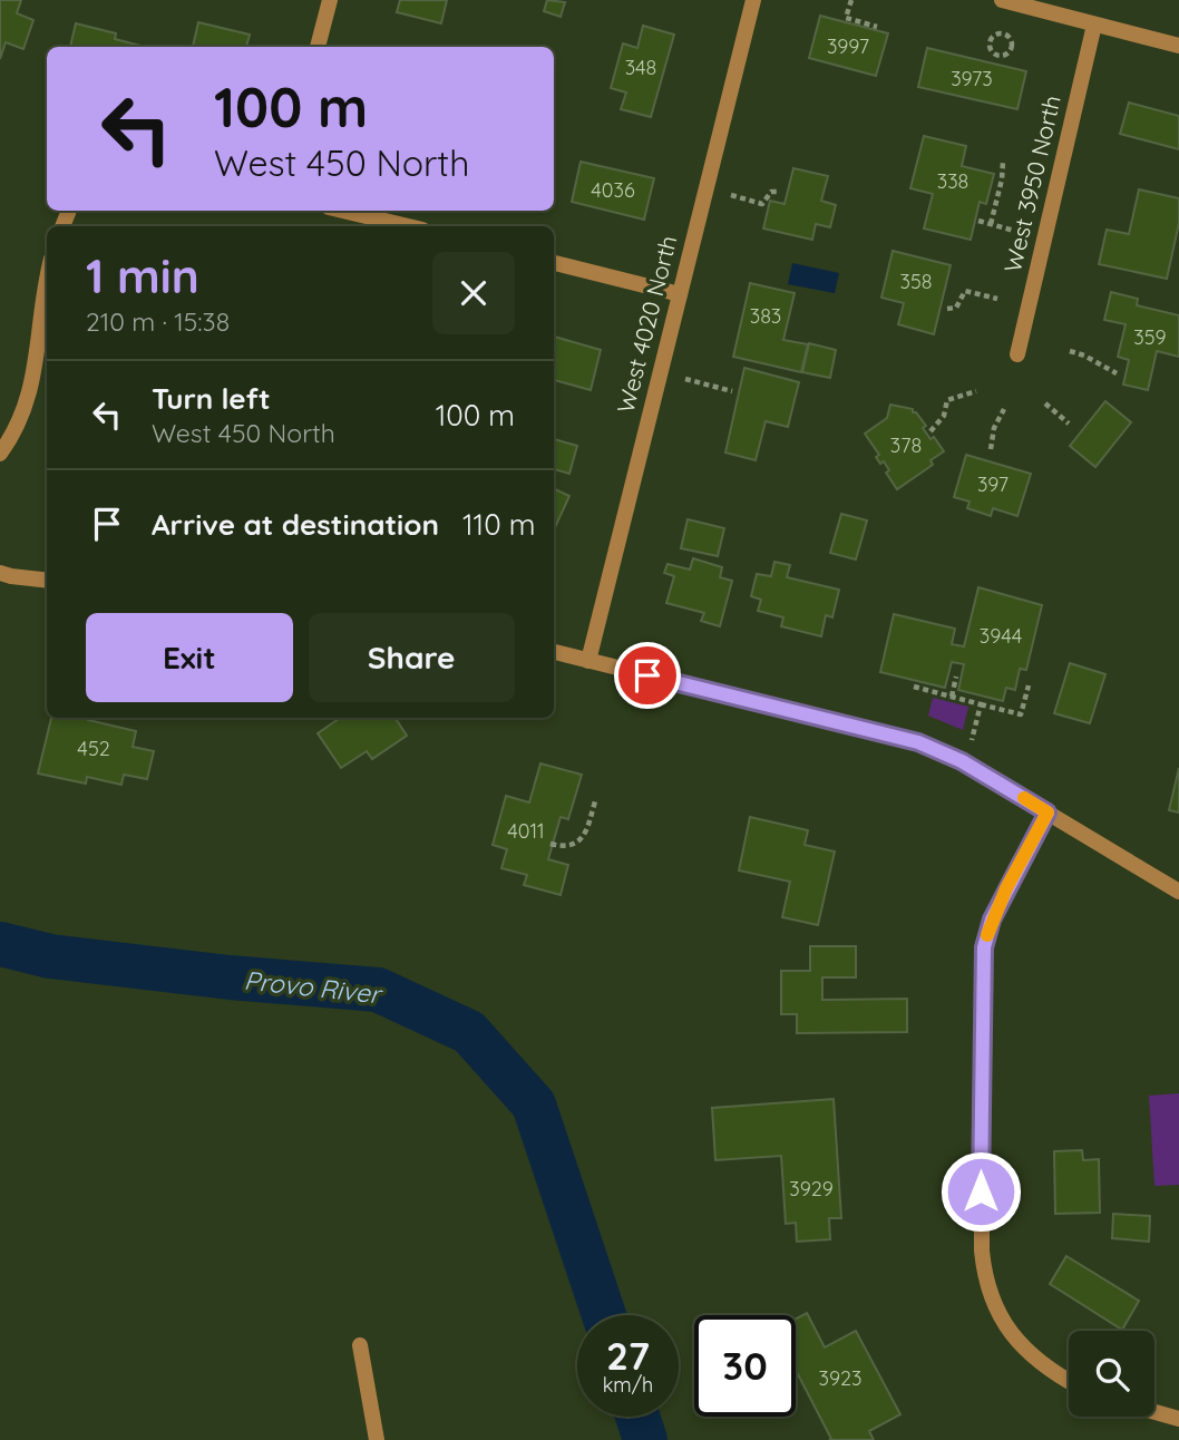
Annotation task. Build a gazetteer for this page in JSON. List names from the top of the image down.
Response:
{
  "streets": {
    "street": ["West 3950 North", "West 4020 North"]
  },
  "water": ["Provo River"],
  "house_numbers": [
    "3997",
    "348",
    "3973",
    "338",
    "4036",
    "358",
    "383",
    "359",
    "378",
    "397",
    "3944",
    "452",
    "4011",
    "3929",
    "3923"
  ],
  "page": {
    "turn": ["100 m", "West 450 North"],
    "heading": ["1 min", "210 m · 15:38"],
    "list": [
      {
        "name": "Turn left",
        "note": "West 450 North",
        "value": "100 m"
      },
      {
        "name": "Arrive at destination",
        "value": "110 m"
      }
    ],
    "buttons": ["Exit", "Share"],
    "speed": "27 km/h",
    "limit": "30"
  }
}
